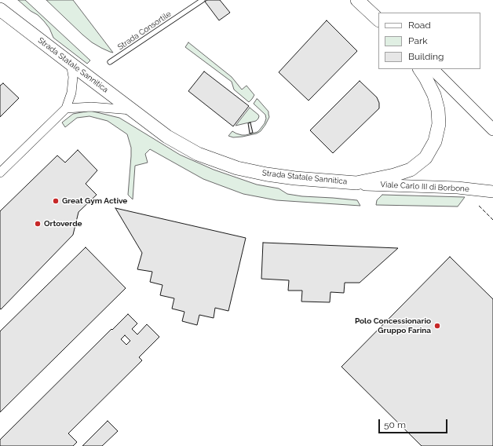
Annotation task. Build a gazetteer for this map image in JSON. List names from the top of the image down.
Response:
{
  "streets": {
    "main road": ["Strada Statale Sannitica", "Viale Carlo III di Borbone"],
    "lane": ["Strada Consortile"]
  },
  "crossings": [
    ["Strada Statale Sannitica", "Viale Carlo III di Borbone"]
  ],
  "places": ["Great Gym Active", "Ortoverde", "Polo Concessionario Gruppo Farina"],
  "legend": ["Road", "Park", "Building"],
  "scale_bar": "50 m"
}
